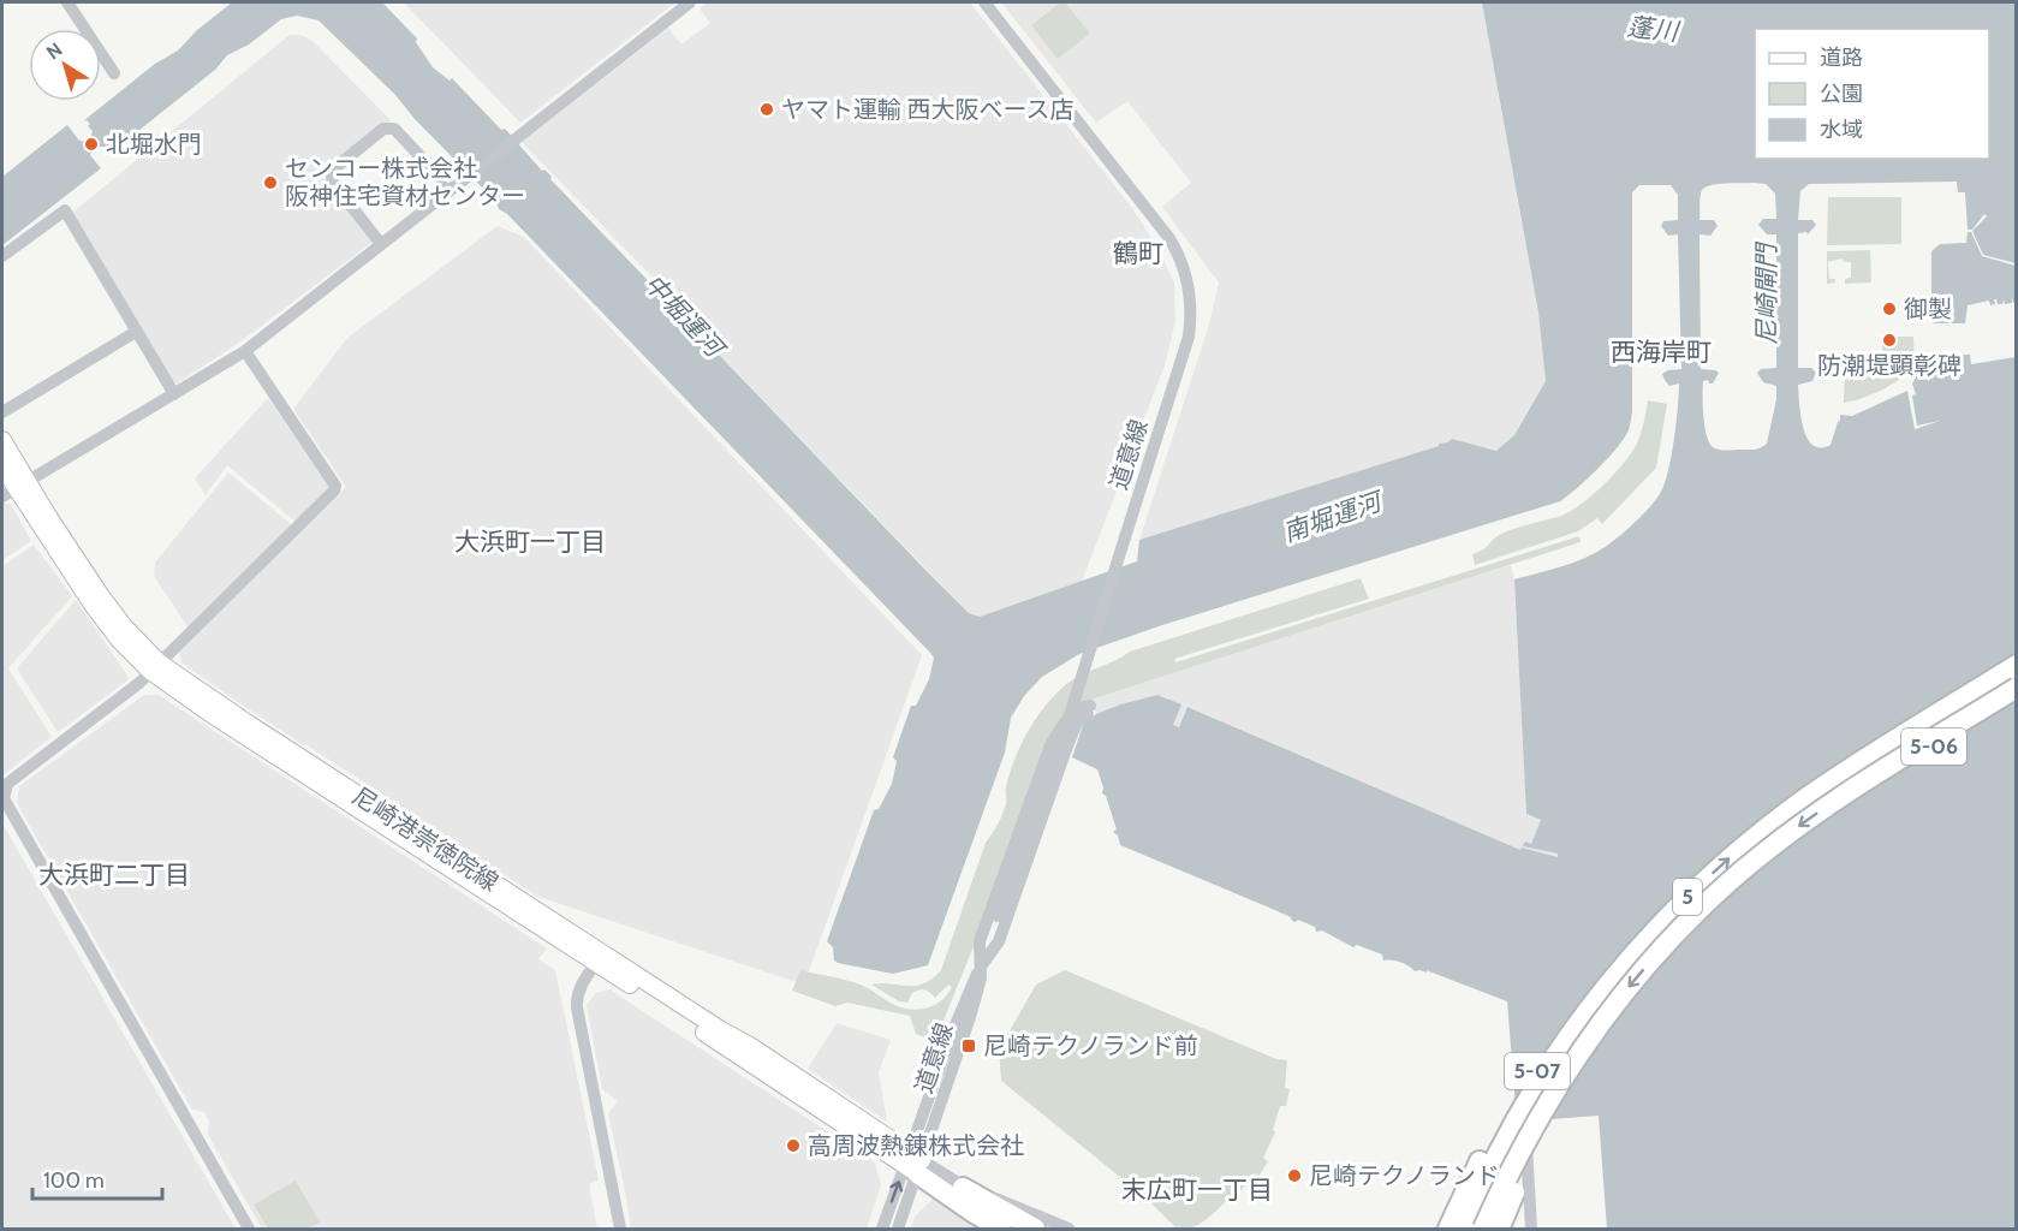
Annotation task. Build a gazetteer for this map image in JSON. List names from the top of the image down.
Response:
{
  "streets": {
    "highway": ["5-06", "5", "5-07"],
    "main road": ["尼崎港崇徳院線"],
    "street": ["道意線"]
  },
  "crossings": [
    ["道意線", "尼崎港崇徳院線"],
    ["5-06", "5"],
    ["5", "5-07"]
  ],
  "districts": [
    "鶴町",
    "西海岸町",
    "大浜町一丁目",
    "大浜町二丁目",
    "末広町一丁目"
  ],
  "water": [
    "蓬川",
    "尼崎閘門",
    "中堀運河",
    "南堀運河"
  ],
  "places": {
    "other": [
      "ヤマト運輸 西大阪ベース店",
      "北堀水門",
      "センコー株式会社 阪神住宅資材センター",
      "御製",
      "防潮堤顕彰碑",
      "高周波熱錬株式会社",
      "尼崎テクノランド"
    ],
    "transit": ["尼崎テクノランド前"]
  },
  "legend": ["道路", "公園", "水域"],
  "scale_bar": "100 m",
  "north": "top left"
}
